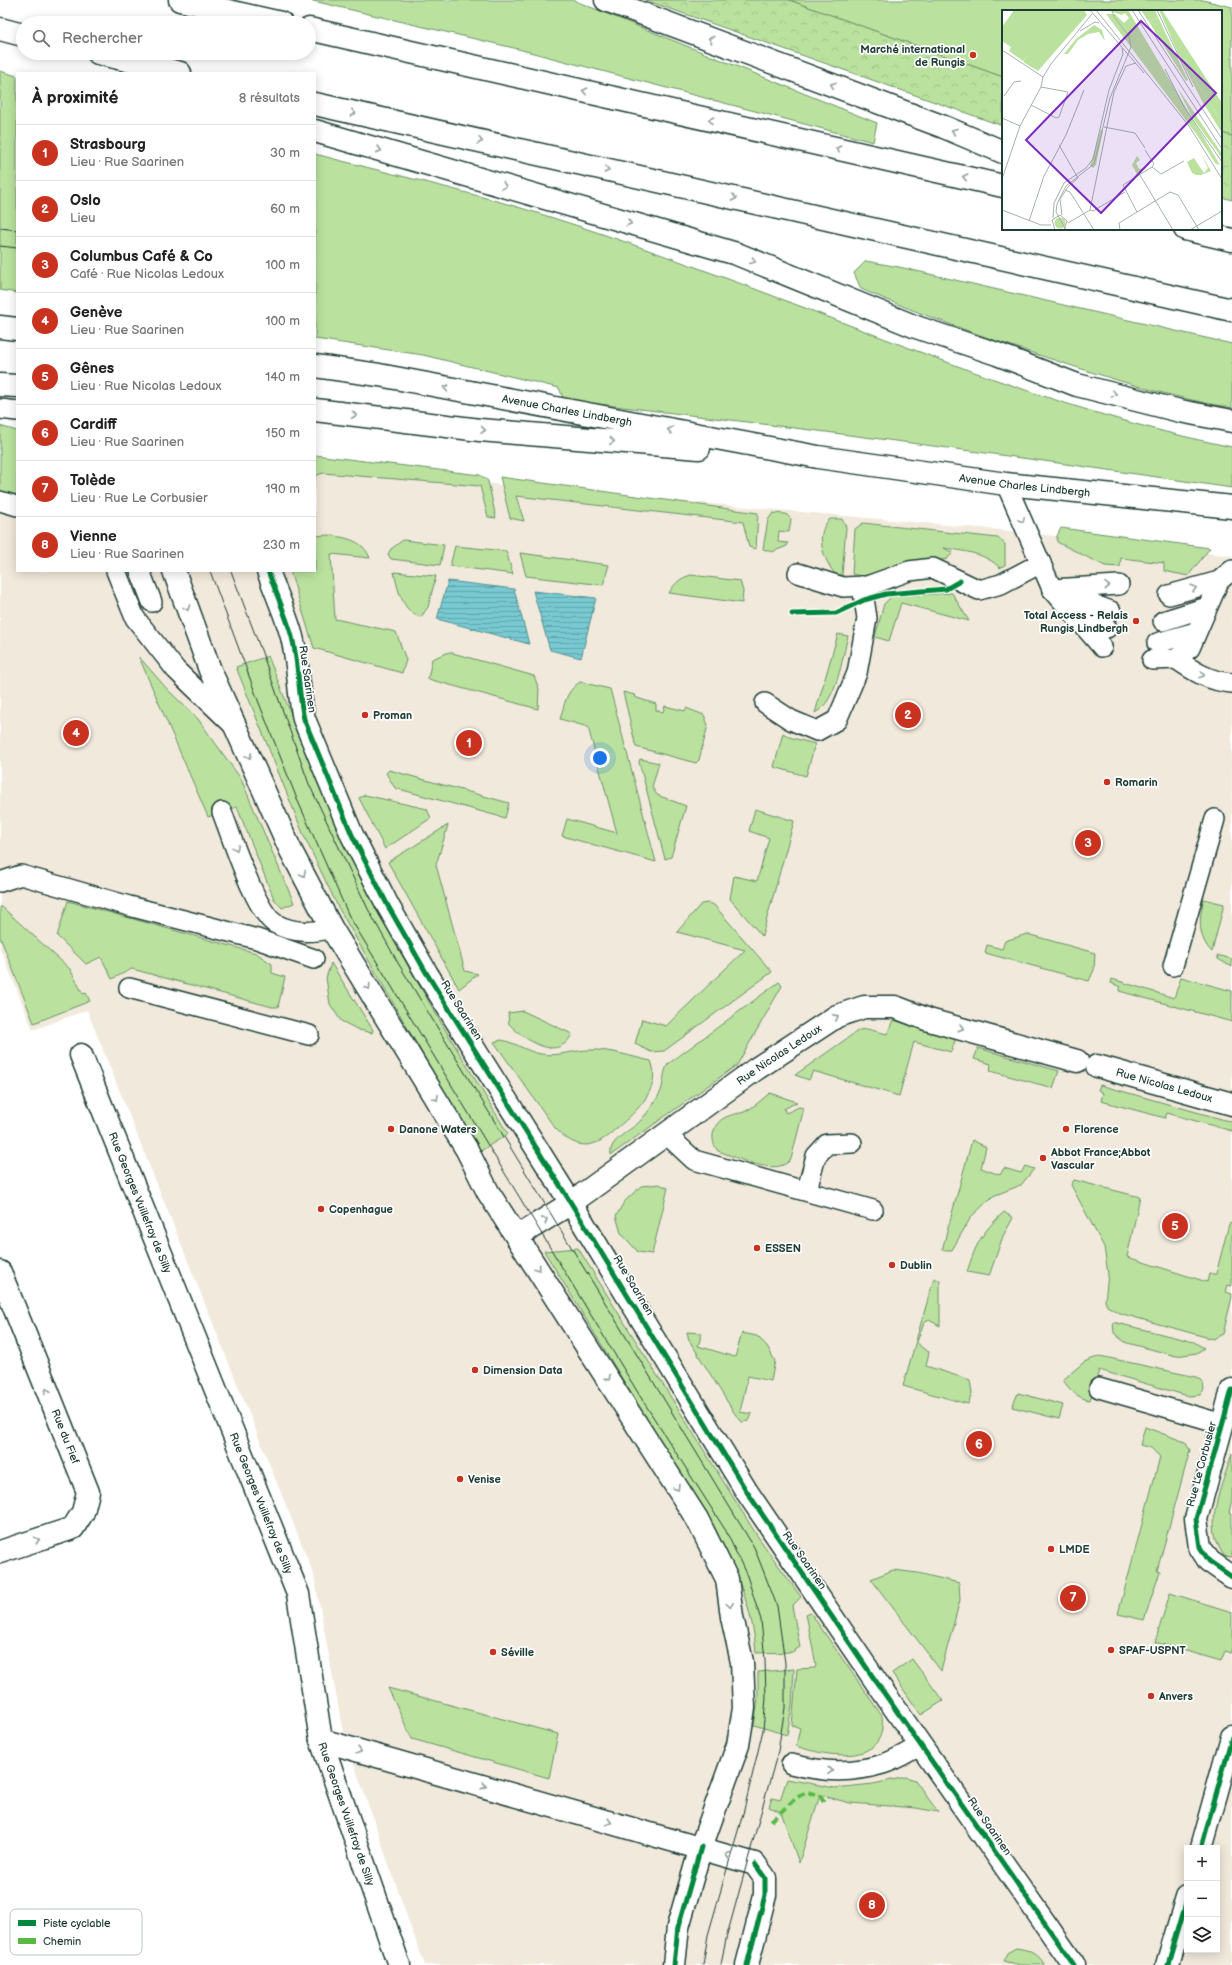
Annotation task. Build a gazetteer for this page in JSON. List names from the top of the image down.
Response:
{
  "streets": {
    "main road": [
      "Avenue Charles Lindbergh",
      "Rue Saarinen",
      "Rue Nicolas Ledoux",
      "Rue Georges Vuillefroy de Silly",
      "Rue du Fief",
      "Rue Le Corbusier"
    ]
  },
  "crossings": [
    ["Rue Saarinen", "Rue Nicolas Ledoux"]
  ],
  "one_way": ["Rue Nicolas Ledoux"],
  "places": [
    "Marché international de Rungis",
    "Total Access - Relais Rungis Lindbergh",
    "Proman",
    "Romarin",
    "Danone Waters",
    "Florence",
    "Abbot France;Abbot Vascular",
    "Copenhague",
    "ESSEN",
    "Dublin",
    "Dimension Data",
    "Venise",
    "LMDE",
    "SPAF-USPNT",
    "Séville",
    "Anvers"
  ],
  "legend": ["Piste cyclable", "Chemin"],
  "page": {
    "search": "Rechercher",
    "heading": ["À proximité", "8 résultats"],
    "list": [
      {
        "mark": "1",
        "name": "Strasbourg",
        "note": "Lieu · Rue Saarinen",
        "value": "30 m"
      },
      {
        "mark": "2",
        "name": "Oslo",
        "note": "Lieu",
        "value": "60 m"
      },
      {
        "mark": "3",
        "name": "Columbus Café & Co",
        "note": "Café · Rue Nicolas Ledoux",
        "value": "100 m"
      },
      {
        "mark": "4",
        "name": "Genève",
        "note": "Lieu · Rue Saarinen",
        "value": "100 m"
      },
      {
        "mark": "5",
        "name": "Gênes",
        "note": "Lieu · Rue Nicolas Ledoux",
        "value": "140 m"
      },
      {
        "mark": "6",
        "name": "Cardiff",
        "note": "Lieu · Rue Saarinen",
        "value": "150 m"
      },
      {
        "mark": "7",
        "name": "Tolède",
        "note": "Lieu · Rue Le Corbusier",
        "value": "190 m"
      },
      {
        "mark": "8",
        "name": "Vienne",
        "note": "Lieu · Rue Saarinen",
        "value": "230 m"
      }
    ],
    "pins": [
      "2",
      "4",
      "1",
      "3",
      "5",
      "6",
      "7",
      "8"
    ],
    "map_buttons": ["+", "−"]
  }
}
